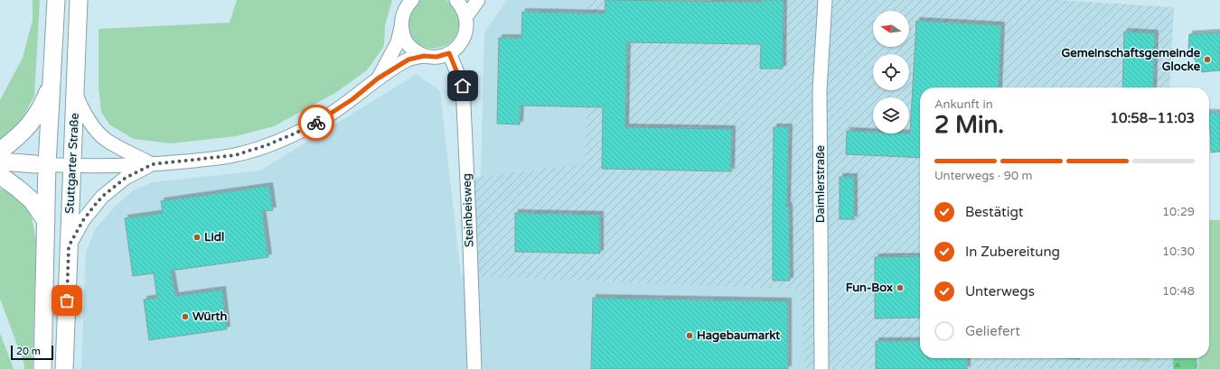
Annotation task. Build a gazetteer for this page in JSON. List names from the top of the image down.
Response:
{
  "streets": {
    "main road": ["Stuttgarter Straße"],
    "street": ["Daimlerstraße", "Steinbeisweg"]
  },
  "places": [
    "Gemeinschaftsgemeinde Glocke",
    "Lidl",
    "Fun-Box",
    "Würth",
    "Hagebaumarkt"
  ],
  "scale_bar": "20 m",
  "north": "left",
  "page": {
    "heading": ["2 Min.", "Ankunft in", "10:58–11:03"],
    "bar": "Unterwegs · 90 m",
    "list": [
      ["Bestätigt", "10:29"],
      ["In Zubereitung", "10:30"],
      ["Unterwegs", "10:48"],
      "Geliefert"
    ],
    "scale": "20 m"
  }
}
